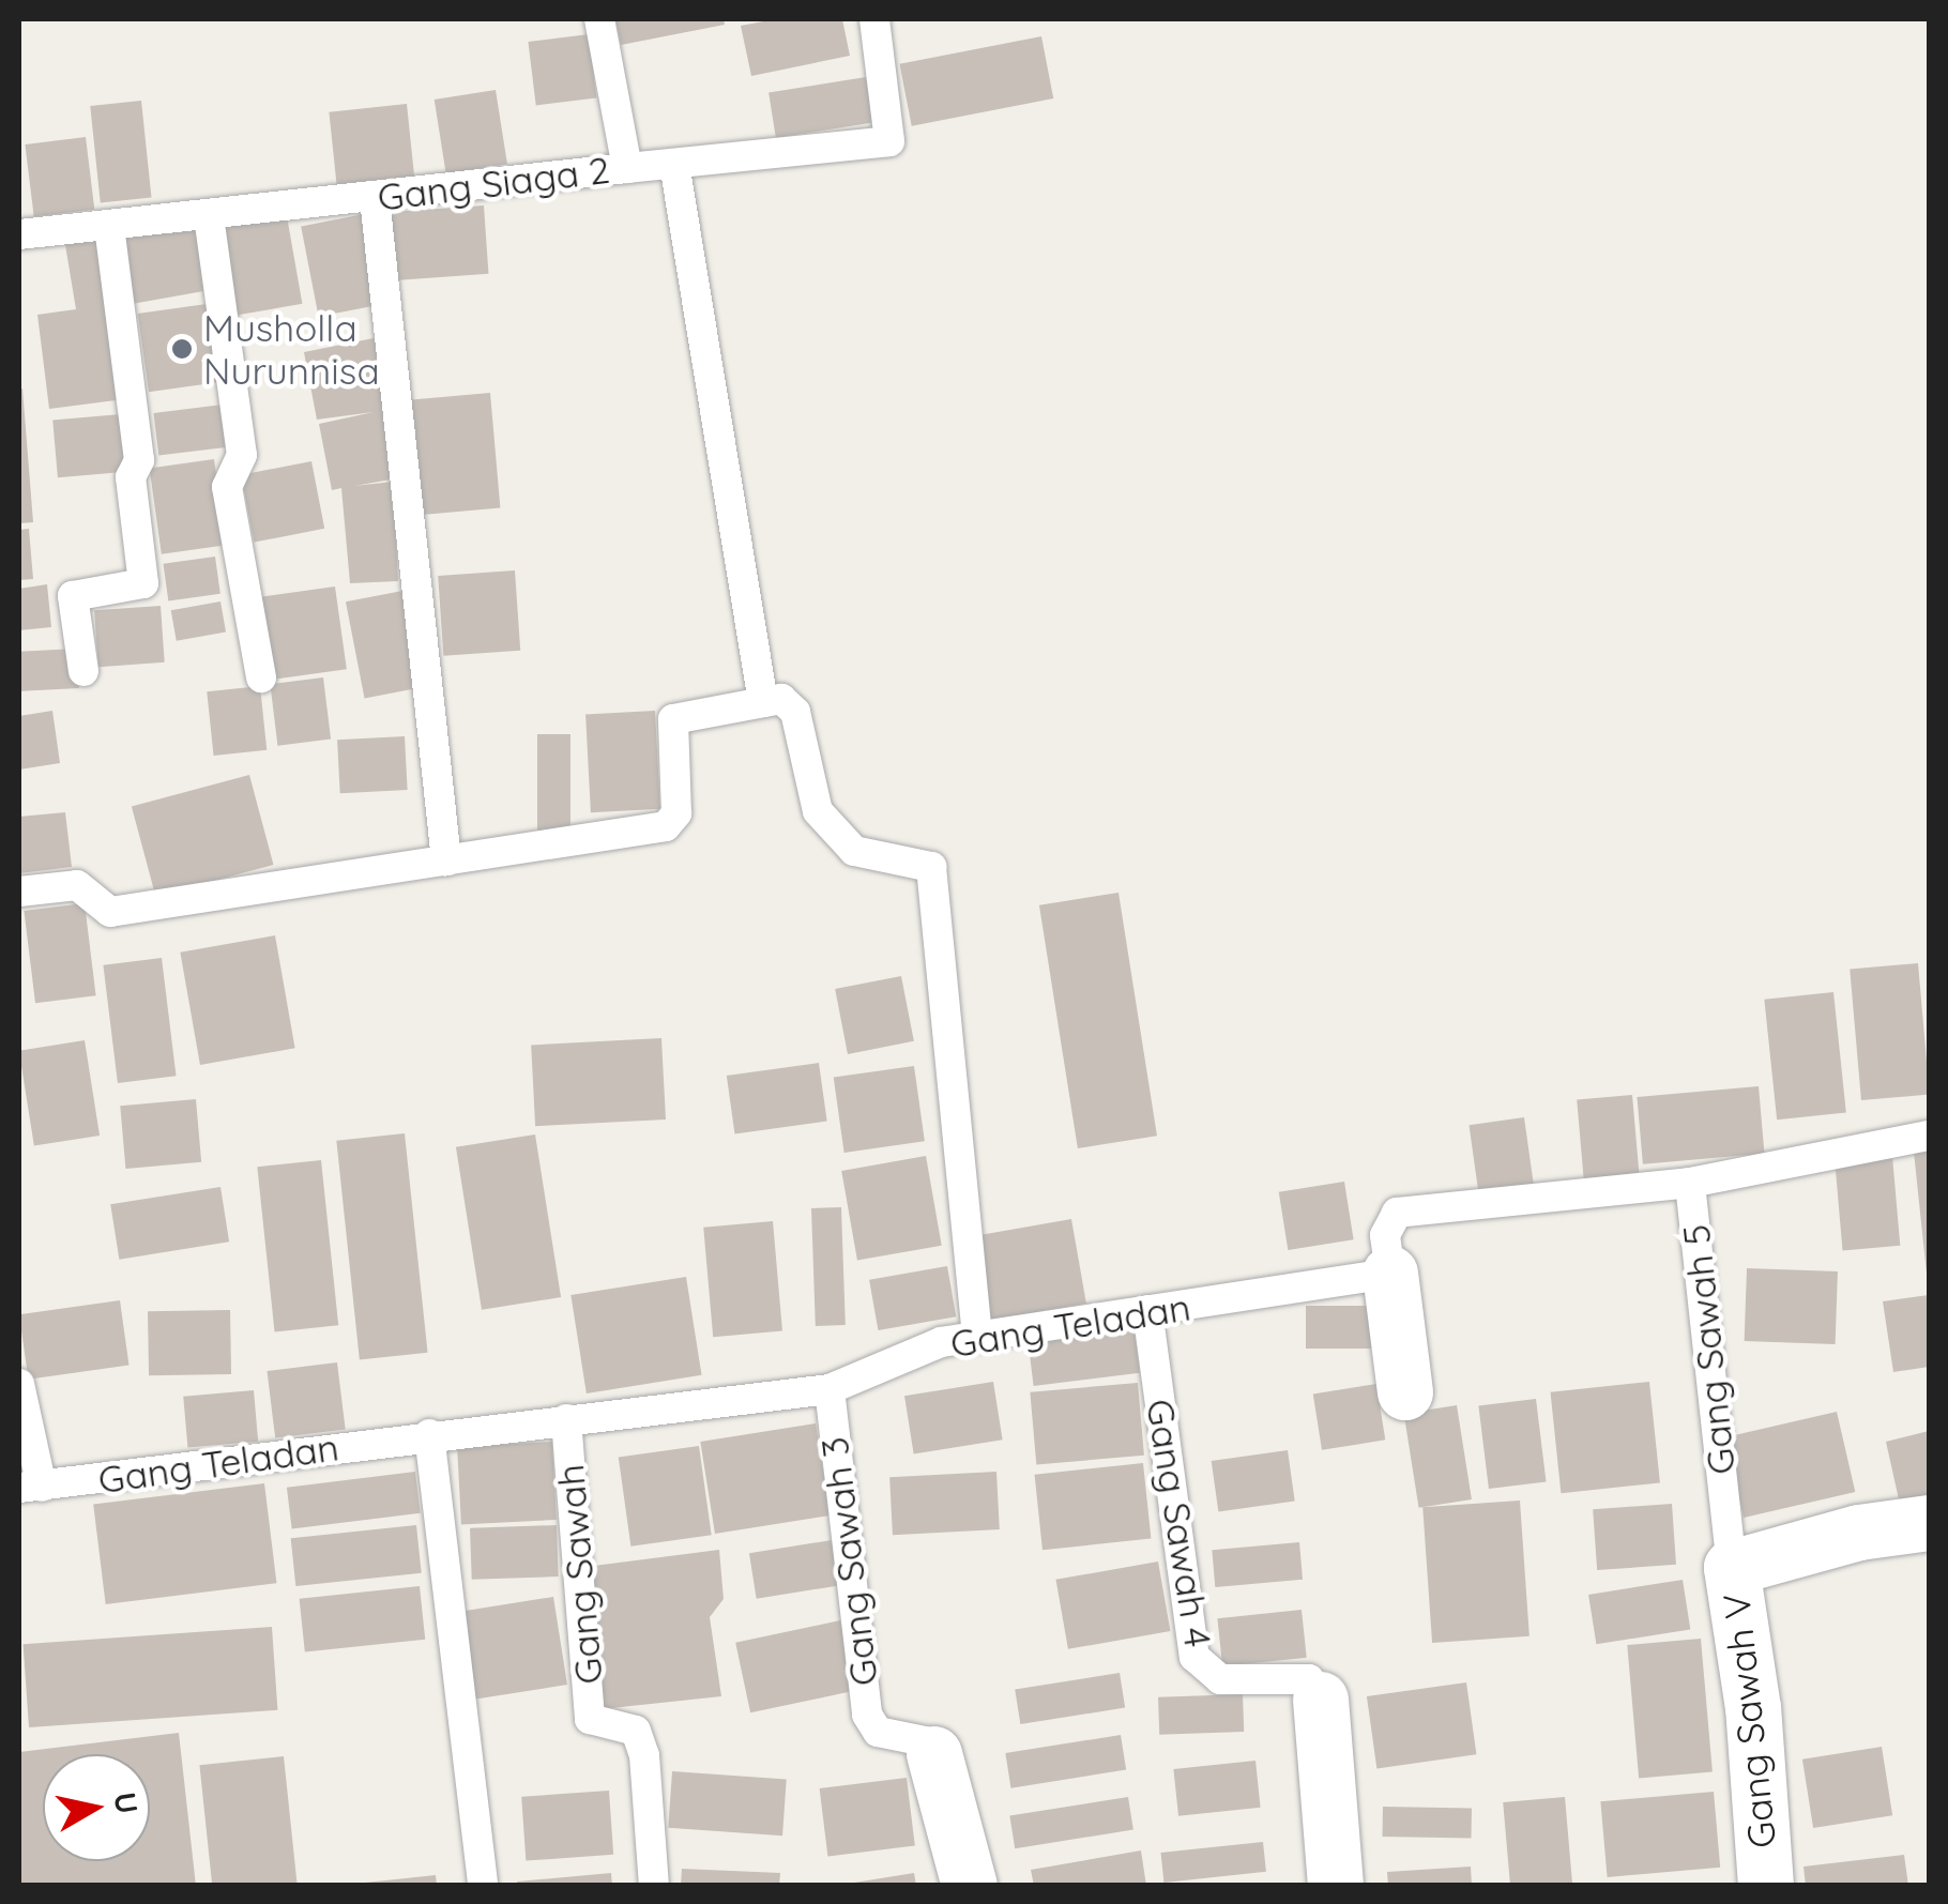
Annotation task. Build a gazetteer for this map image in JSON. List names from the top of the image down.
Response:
{
  "streets": {
    "street": ["Gang Sawah V"],
    "lane": [
      "Gang Siaga 2",
      "Gang Teladan",
      "Gang Sawah 5",
      "Gang Sawah 4",
      "Gang Sawah 3",
      "Gang Sawah"
    ]
  },
  "crossings": [
    ["Gang Teladan", "Gang Sawah 4"],
    ["Gang Teladan", "Gang Sawah 3"],
    ["Gang Teladan", "Gang Sawah"],
    ["Gang Sawah 5", "Gang Sawah V"]
  ],
  "places": ["Musholla Nurunnisa"],
  "north": "right"
}
